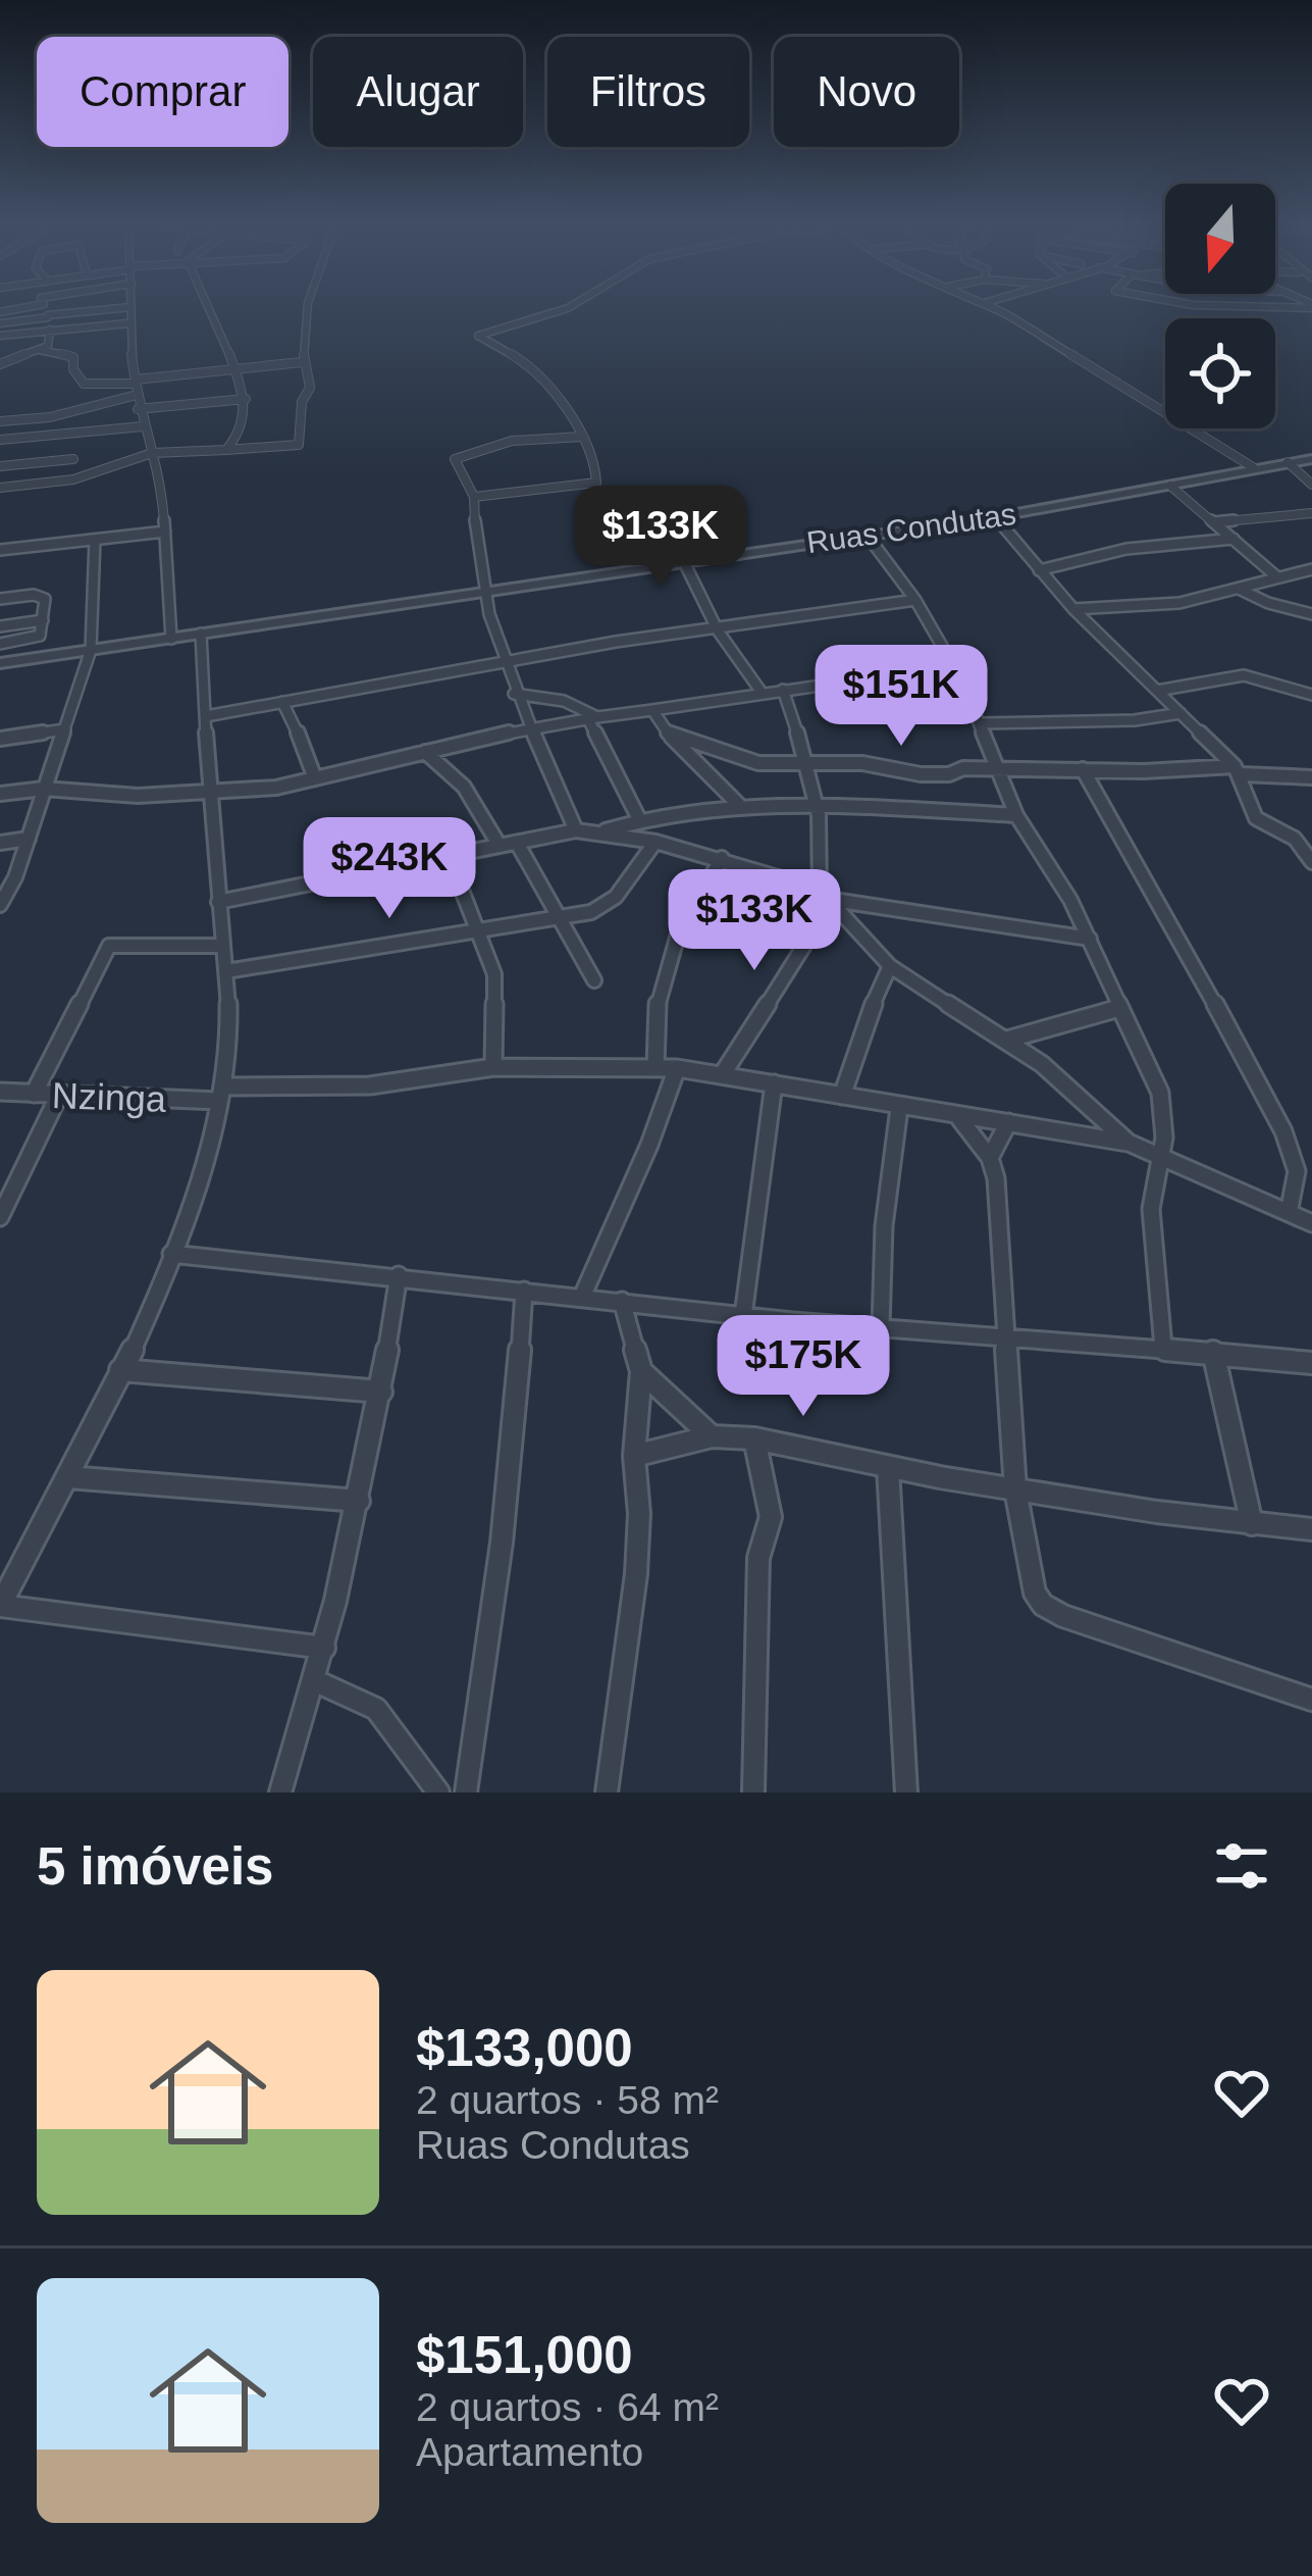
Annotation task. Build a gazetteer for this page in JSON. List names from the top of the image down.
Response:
{
  "streets": {
    "street": ["Ruas Condutas", "Nzinga"]
  },
  "north": "bottom",
  "page": {
    "chip": [
      "Comprar",
      "Alugar",
      "Filtros",
      "Novo"
    ],
    "price": [
      "$133K",
      "$151K",
      "$243K",
      "$133K",
      "$175K"
    ],
    "heading": "5 imóveis",
    "list": [
      {
        "name": "$133,000",
        "note": "2 quartos · 58 m² · Ruas Condutas"
      },
      {
        "name": "$151,000",
        "note": "2 quartos · 64 m² · Apartamento"
      }
    ]
  }
}
